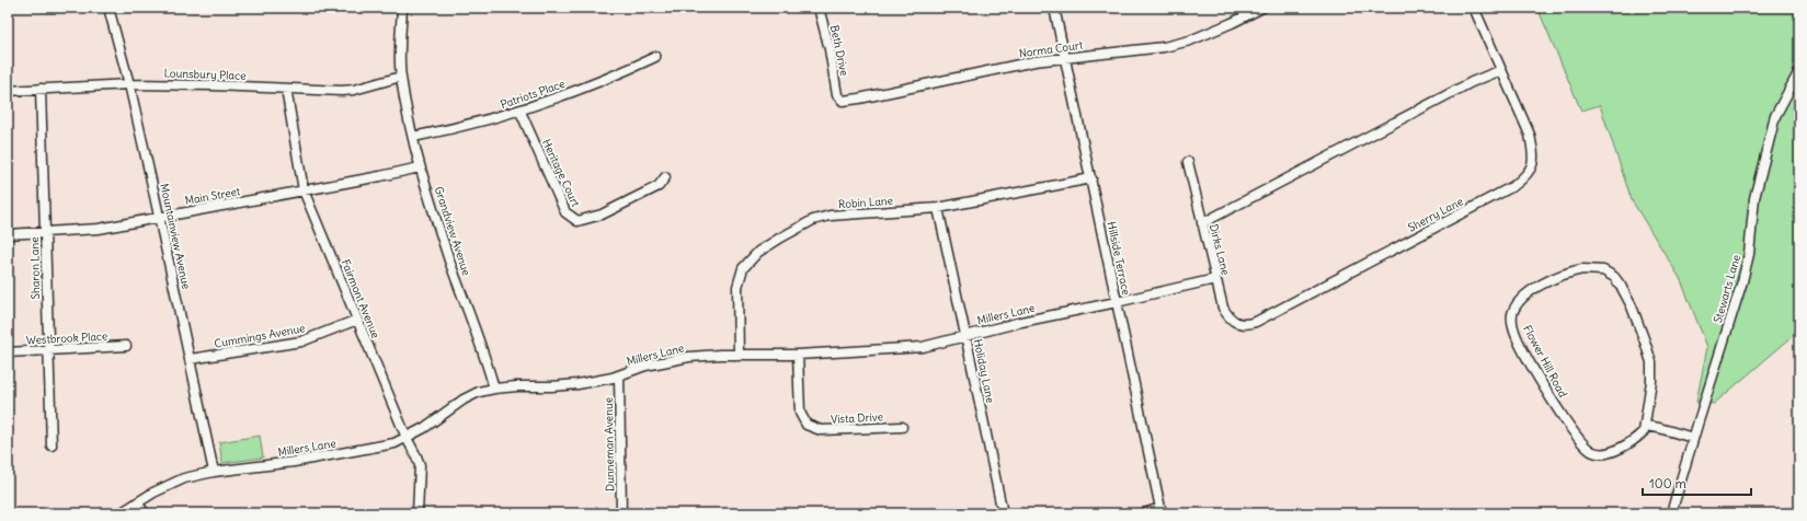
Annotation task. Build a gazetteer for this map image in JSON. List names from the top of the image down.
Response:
{
  "streets": {
    "street": [
      "Norma Court",
      "Beth Drive",
      "Lounsbury Place",
      "Patriots Place",
      "Heritage Court",
      "Main Street",
      "Robin Lane",
      "Sherry Lane",
      "Grandview Avenue",
      "Mountainview Avenue",
      "Dirks Lane",
      "Hillside Terrace",
      "Sharon Lane",
      "Stewarts Lane",
      "Fairmont Avenue",
      "Millers Lane",
      "Cummings Avenue",
      "Westbrook Place",
      "Flower Hill Road",
      "Holiday Lane",
      "Vista Drive",
      "Dunneman Avenue"
    ]
  },
  "crossings": [
    ["Norma Court", "Beth Drive"],
    ["Norma Court", "Hillside Terrace"],
    ["Lounsbury Place", "Grandview Avenue"],
    ["Lounsbury Place", "Mountainview Avenue"],
    ["Lounsbury Place", "Sharon Lane"],
    ["Lounsbury Place", "Fairmont Avenue"],
    ["Patriots Place", "Heritage Court"],
    ["Patriots Place", "Grandview Avenue"],
    ["Main Street", "Grandview Avenue"],
    ["Main Street", "Mountainview Avenue"],
    ["Main Street", "Sharon Lane"],
    ["Main Street", "Fairmont Avenue"],
    ["Robin Lane", "Hillside Terrace"],
    ["Robin Lane", "Millers Lane"],
    ["Robin Lane", "Holiday Lane"],
    ["Sherry Lane", "Dirks Lane"],
    ["Grandview Avenue", "Millers Lane"],
    ["Mountainview Avenue", "Millers Lane"],
    ["Mountainview Avenue", "Cummings Avenue"],
    ["Dirks Lane", "Millers Lane"],
    ["Hillside Terrace", "Millers Lane"],
    ["Sharon Lane", "Westbrook Place"],
    ["Fairmont Avenue", "Millers Lane"],
    ["Fairmont Avenue", "Cummings Avenue"],
    ["Millers Lane", "Holiday Lane"],
    ["Millers Lane", "Vista Drive"],
    ["Millers Lane", "Dunneman Avenue"]
  ],
  "scale_bar": "100 m"
}
